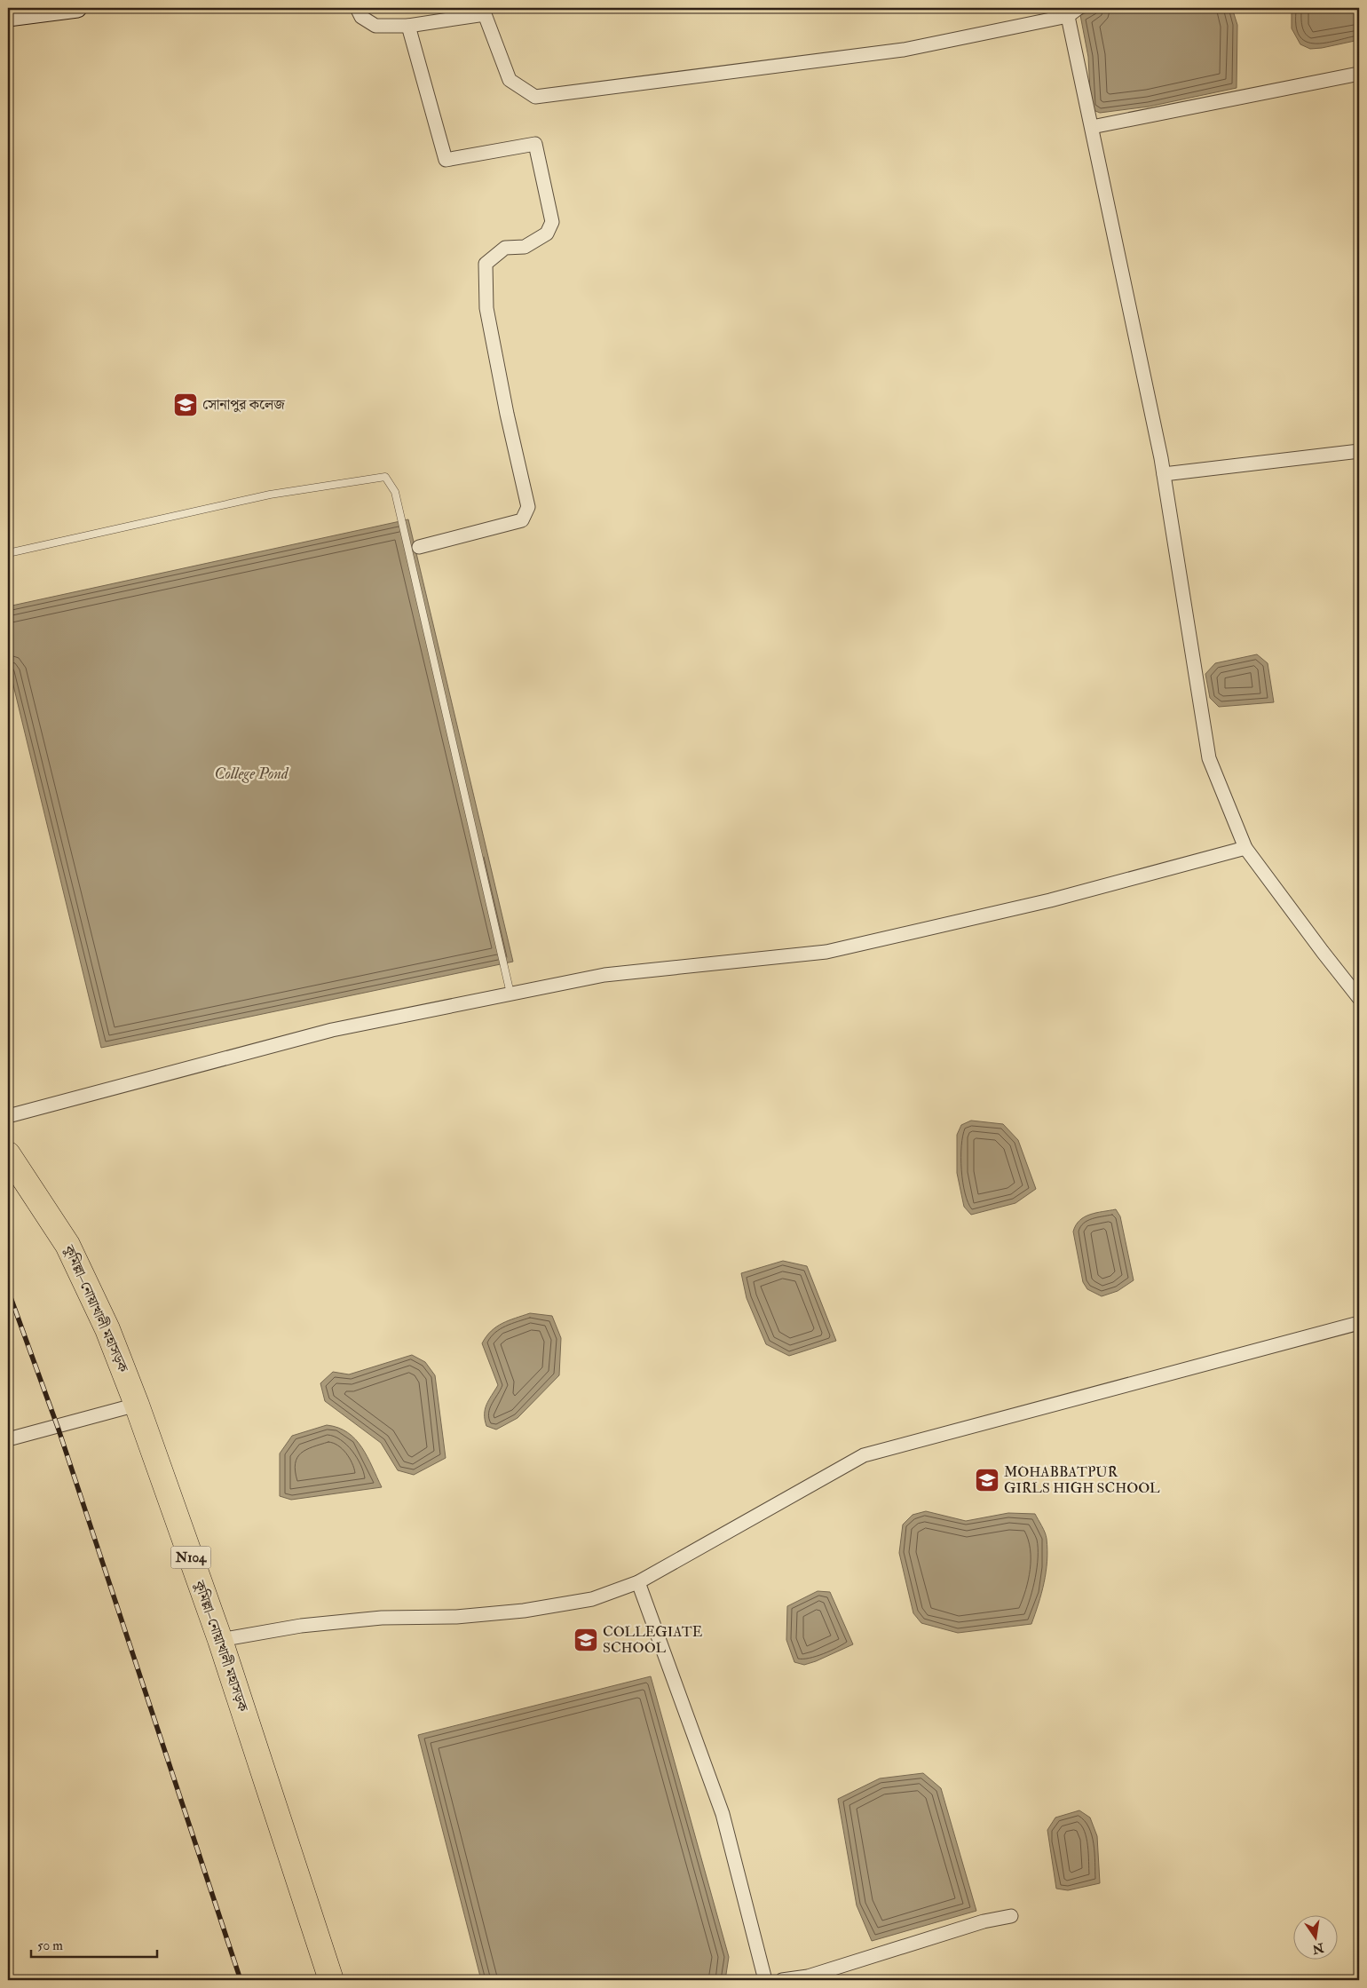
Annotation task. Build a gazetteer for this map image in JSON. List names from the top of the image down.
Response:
{
  "streets": {
    "highway": ["কুমিল্লা–নোয়াখালী মহাসড়ক", "N104"]
  },
  "water": ["College Pond"],
  "places": {
    "school or university": ["সোনাপুর কলেজ", "MOHABBATPUR GIRLS HIGH SCHOOL", "COLLEGIATE SCHOOL"]
  },
  "scale_bar": "50 m",
  "north": "bottom"
}
